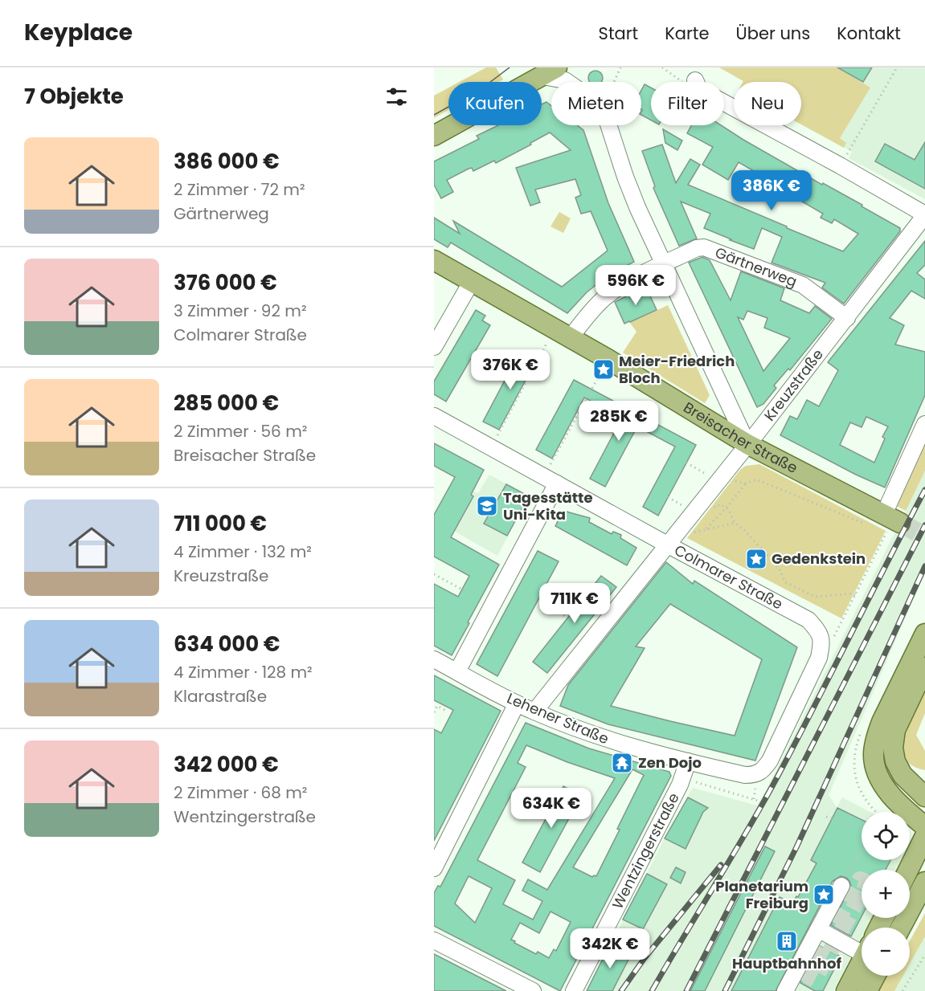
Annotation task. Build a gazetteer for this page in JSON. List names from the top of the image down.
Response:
{
  "streets": {
    "main road": ["Breisacher Straße"],
    "street": [
      "Gärtnerweg",
      "Kreuzstraße",
      "Colmarer Straße",
      "Lehener Straße",
      "Wentzingerstraße"
    ]
  },
  "crossings": [
    ["Gärtnerweg", "Kreuzstraße"],
    ["Gärtnerweg", "Breisacher Straße"],
    ["Kreuzstraße", "Breisacher Straße"],
    ["Kreuzstraße", "Colmarer Straße"],
    ["Kreuzstraße", "Lehener Straße"],
    ["Lehener Straße", "Wentzingerstraße"]
  ],
  "places": {
    "place": ["Meier-Friedrich Bloch", "Gedenkstein", "Planetarium Freiburg"],
    "school or university": ["Tagesstätte Uni-Kita"],
    "temple": ["Zen Dojo"],
    "building": ["Hauptbahnhof"]
  },
  "page": {
    "header": "Keyplace",
    "nav": [
      "Start",
      "Karte",
      "Über uns",
      "Kontakt"
    ],
    "heading": "7 Objekte",
    "chip": [
      "Kaufen",
      "Mieten",
      "Filter",
      "Neu"
    ],
    "list": [
      {
        "name": "386 000 €",
        "note": "2 Zimmer · 72 m² · Gärtnerweg"
      },
      {
        "name": "376 000 €",
        "note": "3 Zimmer · 92 m² · Colmarer Straße"
      },
      {
        "name": "285 000 €",
        "note": "2 Zimmer · 56 m² · Breisacher Straße"
      },
      {
        "name": "711 000 €",
        "note": "4 Zimmer · 132 m² · Kreuzstraße"
      },
      {
        "name": "634 000 €",
        "note": "4 Zimmer · 128 m² · Klarastraße"
      },
      {
        "name": "342 000 €",
        "note": "2 Zimmer · 68 m² · Wentzingerstraße"
      }
    ],
    "price": [
      "386K €",
      "596K €",
      "376K €",
      "285K €",
      "711K €",
      "634K €",
      "342K €"
    ],
    "map_buttons": ["+", "−"]
  }
}
